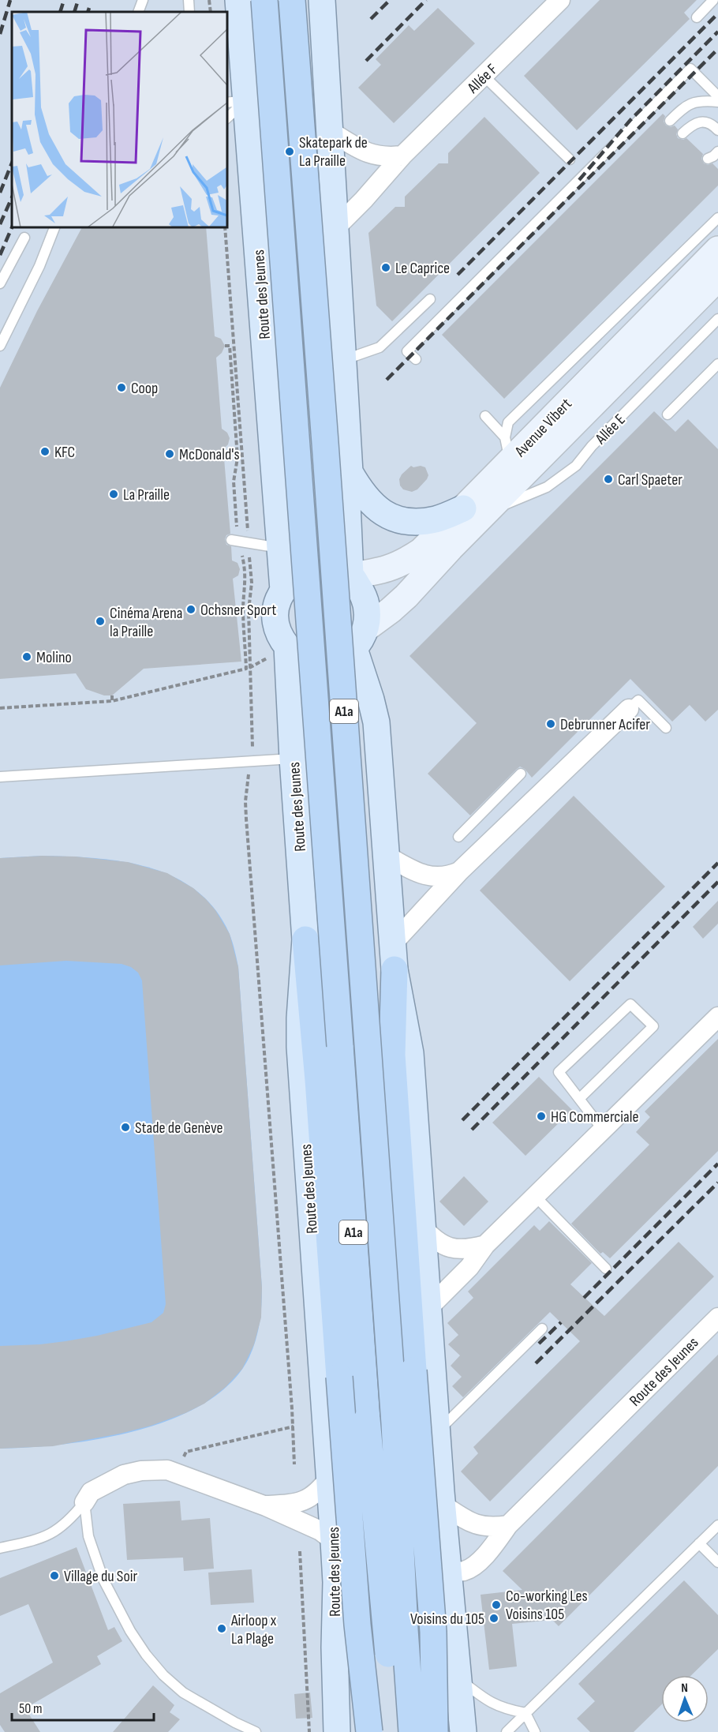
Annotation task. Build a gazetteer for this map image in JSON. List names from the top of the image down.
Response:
{
  "streets": {
    "highway": ["A1a"],
    "main road": ["Route des Jeunes", "Avenue Vibert"],
    "street": ["Allée F"],
    "lane": ["Allée E"]
  },
  "crossings": [
    ["Route des Jeunes", "Avenue Vibert"],
    ["Avenue Vibert", "Allée E"]
  ],
  "places": [
    "Skatepark de La Praille",
    "Le Caprice",
    "Coop",
    "KFC",
    "McDonald's",
    "Carl Spaeter",
    "La Praille",
    "Ochsner Sport",
    "Cinéma Arena la Praille",
    "Molino",
    "Debrunner Acifer",
    "HG Commerciale",
    "Stade de Genève",
    "Village du Soir",
    "Co-working Les Voisins 105",
    "Voisins du 105",
    "Airloop x La Plage"
  ],
  "scale_bar": "50 m",
  "north": "top"
}
